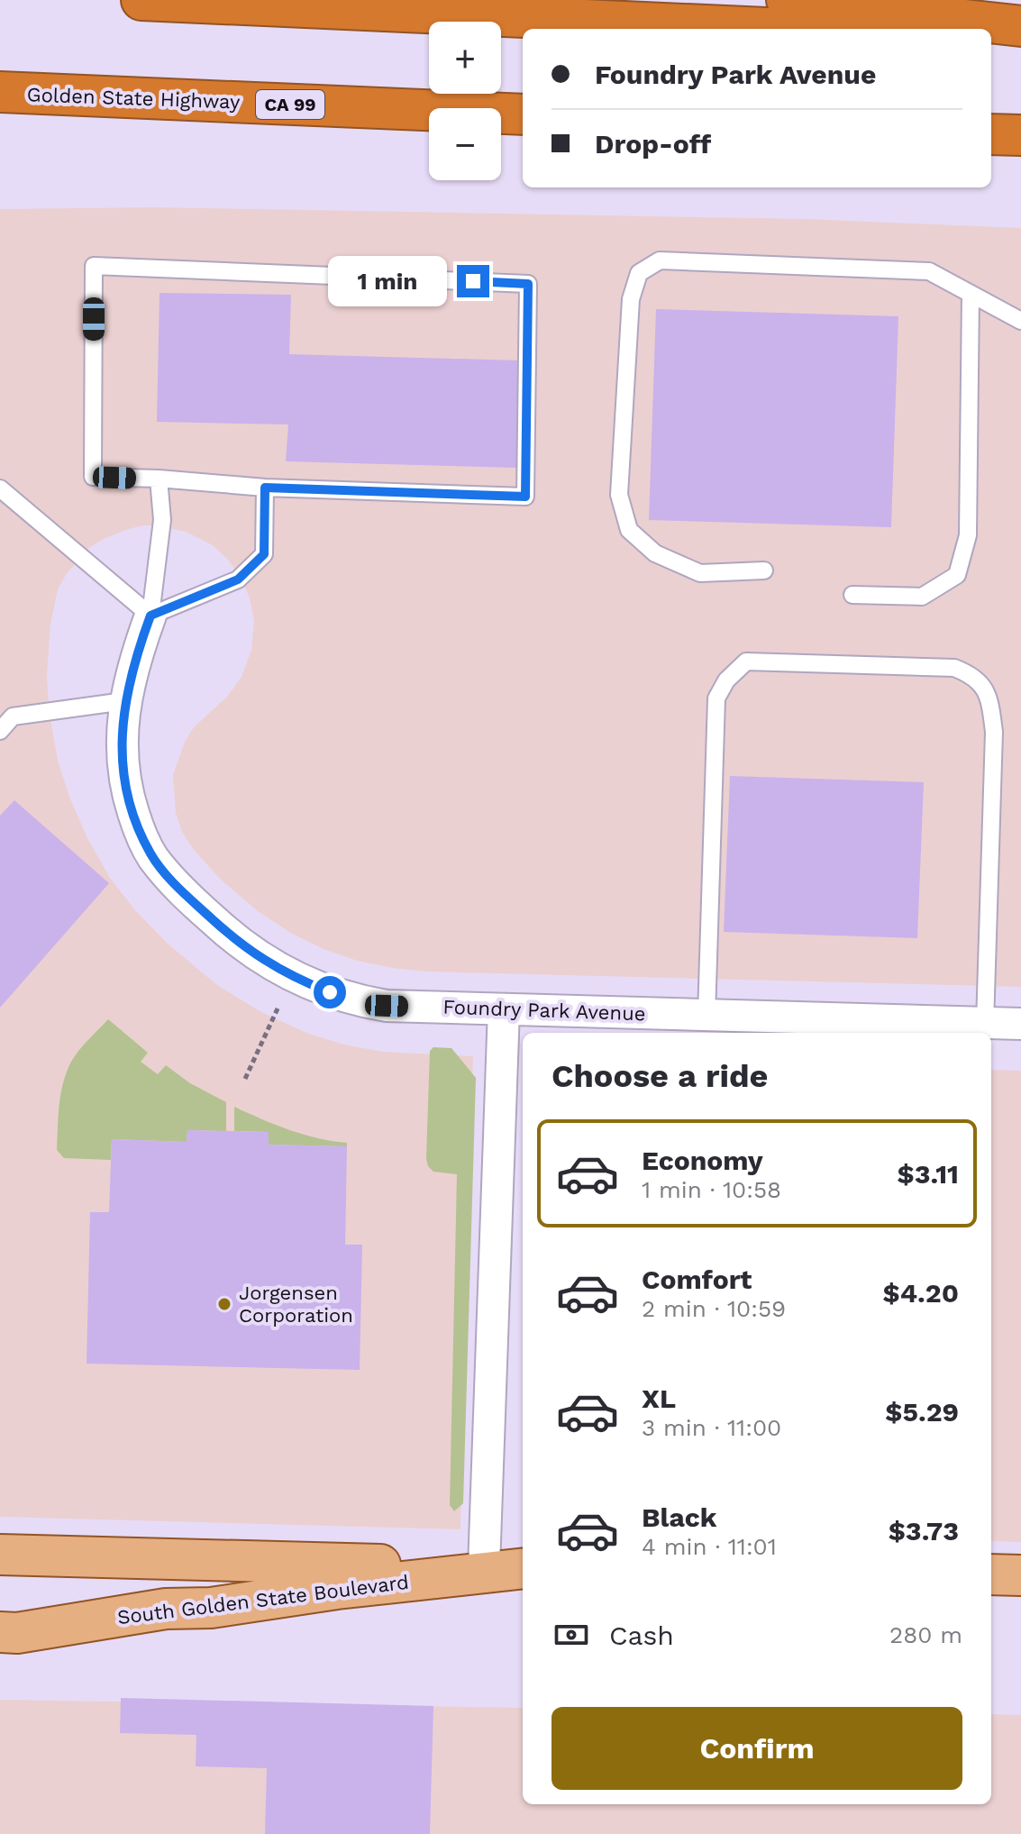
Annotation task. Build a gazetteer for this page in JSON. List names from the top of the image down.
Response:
{
  "streets": {
    "highway": ["Golden State Highway", "CA 99"],
    "main road": ["South Golden State Boulevard"],
    "street": ["Foundry Park Avenue"]
  },
  "places": ["Jorgensen Corporation"],
  "page": {
    "map_buttons": ["+", "−"],
    "banner": ["Foundry Park Avenue", "Drop-off"],
    "bubble": "1 min",
    "heading": "Choose a ride",
    "list": [
      {
        "name": "Economy",
        "note": "1 min · 10:58",
        "value": "$3.11"
      },
      {
        "name": "Comfort",
        "note": "2 min · 10:59",
        "value": "$4.20"
      },
      {
        "name": "XL",
        "note": "3 min · 11:00",
        "value": "$5.29"
      },
      {
        "name": "Black",
        "note": "4 min · 11:01",
        "value": "$3.73"
      }
    ],
    "pay": ["Cash", "280 m"],
    "buttons": "Confirm"
  }
}
